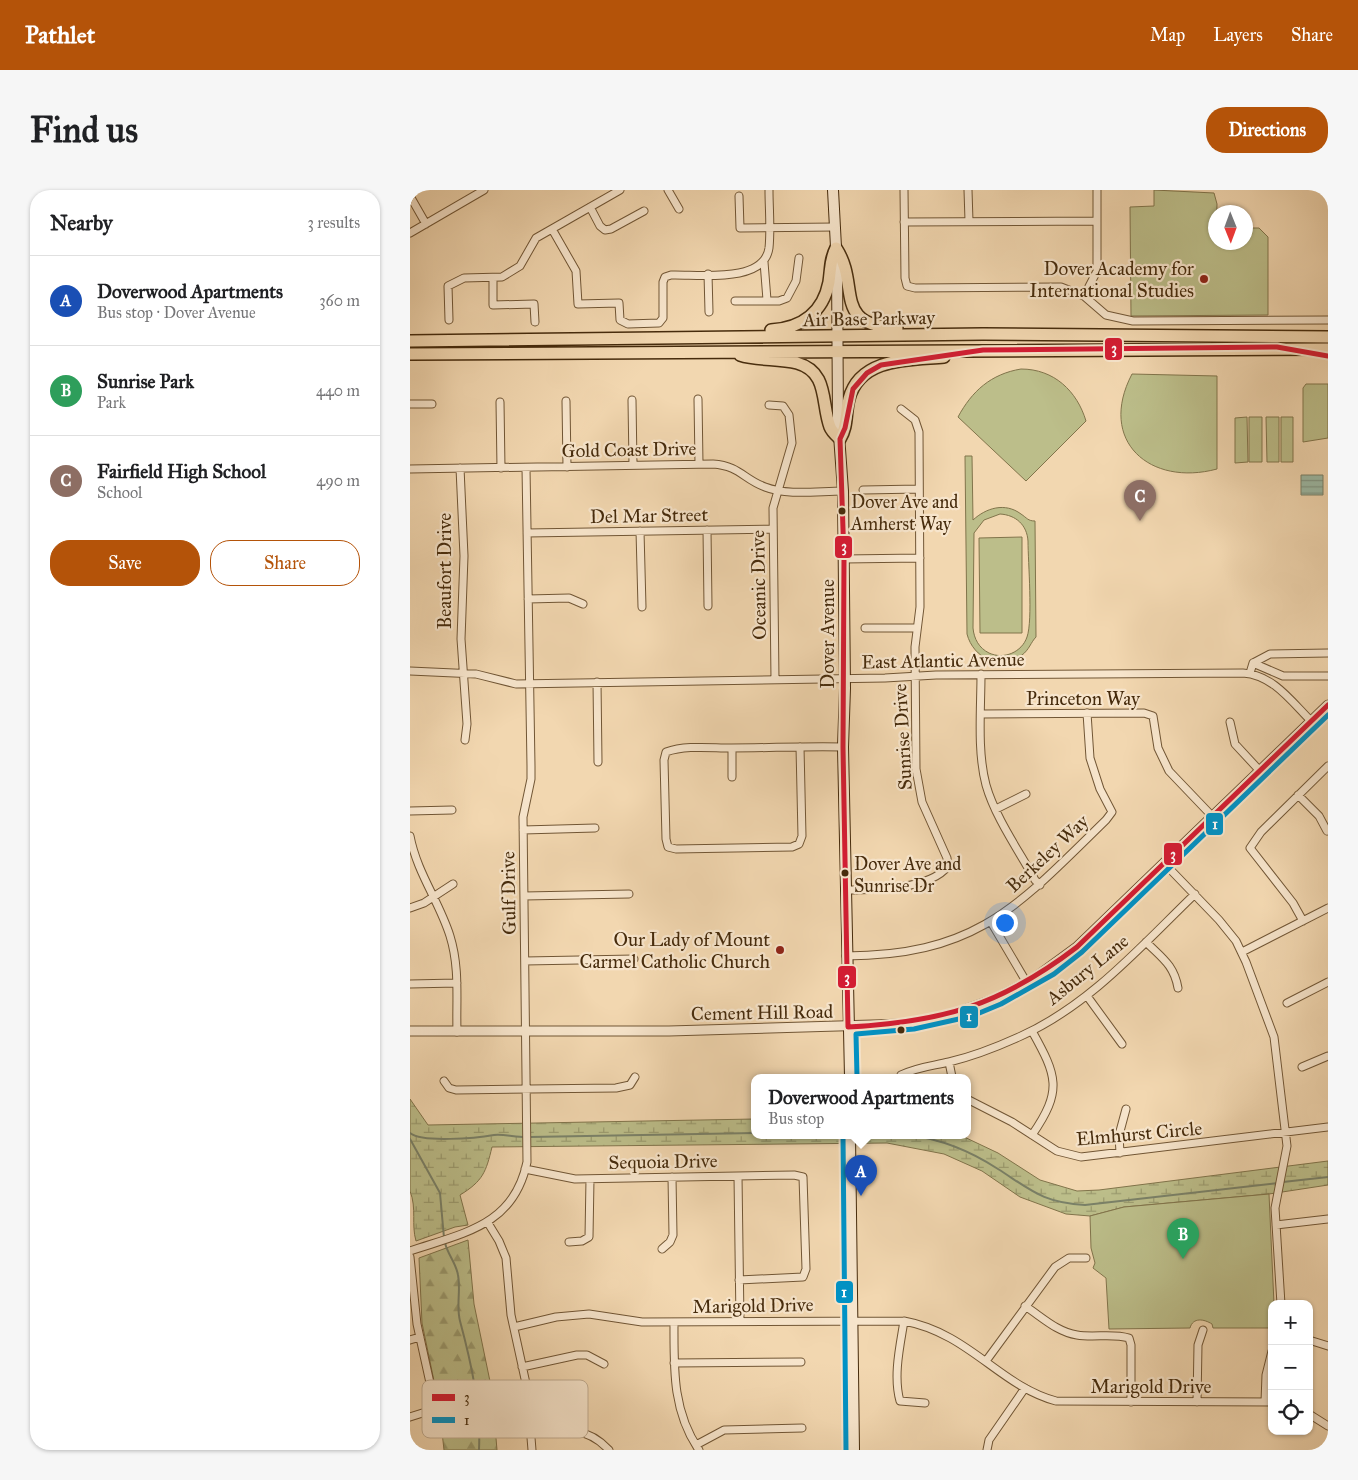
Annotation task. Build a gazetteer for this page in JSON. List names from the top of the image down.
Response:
{
  "streets": {
    "main road": ["Air Base Parkway", "Dover Avenue"],
    "street": [
      "Gold Coast Drive",
      "Del Mar Street",
      "Beaufort Drive",
      "Oceanic Drive",
      "East Atlantic Avenue",
      "Princeton Way",
      "Sunrise Drive",
      "Berkeley Way",
      "Gulf Drive",
      "Asbury Lane",
      "Cement Hill Road",
      "Elmhurst Circle",
      "Sequoia Drive",
      "Marigold Drive"
    ]
  },
  "crossings": [
    ["Air Base Parkway", "Dover Avenue"],
    ["Gold Coast Drive", "Beaufort Drive"],
    ["Gold Coast Drive", "Oceanic Drive"],
    ["Gold Coast Drive", "Dover Avenue"],
    ["Gold Coast Drive", "Gulf Drive"],
    ["Del Mar Street", "Oceanic Drive"],
    ["Del Mar Street", "Gulf Drive"],
    ["Beaufort Drive", "East Atlantic Avenue"],
    ["Oceanic Drive", "East Atlantic Avenue"],
    ["Dover Avenue", "East Atlantic Avenue"],
    ["Dover Avenue", "Sunrise Drive"],
    ["Dover Avenue", "Berkeley Way"],
    ["Dover Avenue", "Cement Hill Road"],
    ["East Atlantic Avenue", "Sunrise Drive"],
    ["East Atlantic Avenue", "Gulf Drive"],
    ["East Atlantic Avenue", "Cement Hill Road"],
    ["Princeton Way", "Berkeley Way"],
    ["Princeton Way", "Cement Hill Road"],
    ["Gulf Drive", "Cement Hill Road"],
    ["Gulf Drive", "Sequoia Drive"]
  ],
  "places": [
    "Dover Academy for International Studies",
    "Dover Ave and Amherst Way",
    "Dover Ave and Sunrise Dr",
    "Our Lady of Mount Carmel Catholic Church"
  ],
  "lines": ["transit line 3", "transit line 1"],
  "legend": ["3", "1"],
  "north": "bottom",
  "page": {
    "header": "Pathlet",
    "nav": ["Map", "Layers", "Share"],
    "buttons": [
      "Directions",
      ["Save", "Share"]
    ],
    "title": "Find us",
    "heading": ["Nearby", "3 results"],
    "list": [
      {
        "mark": "A",
        "name": "Doverwood Apartments",
        "note": "Bus stop · Dover Avenue",
        "value": "360 m"
      },
      {
        "mark": "B",
        "name": "Sunrise Park",
        "note": "Park",
        "value": "440 m"
      },
      {
        "mark": "C",
        "name": "Fairfield High School",
        "note": "School",
        "value": "490 m"
      }
    ],
    "pins": ["C", "A", "B"],
    "popup": ["Doverwood Apartments", "Bus stop"],
    "map_buttons": ["+", "−"]
  }
}
